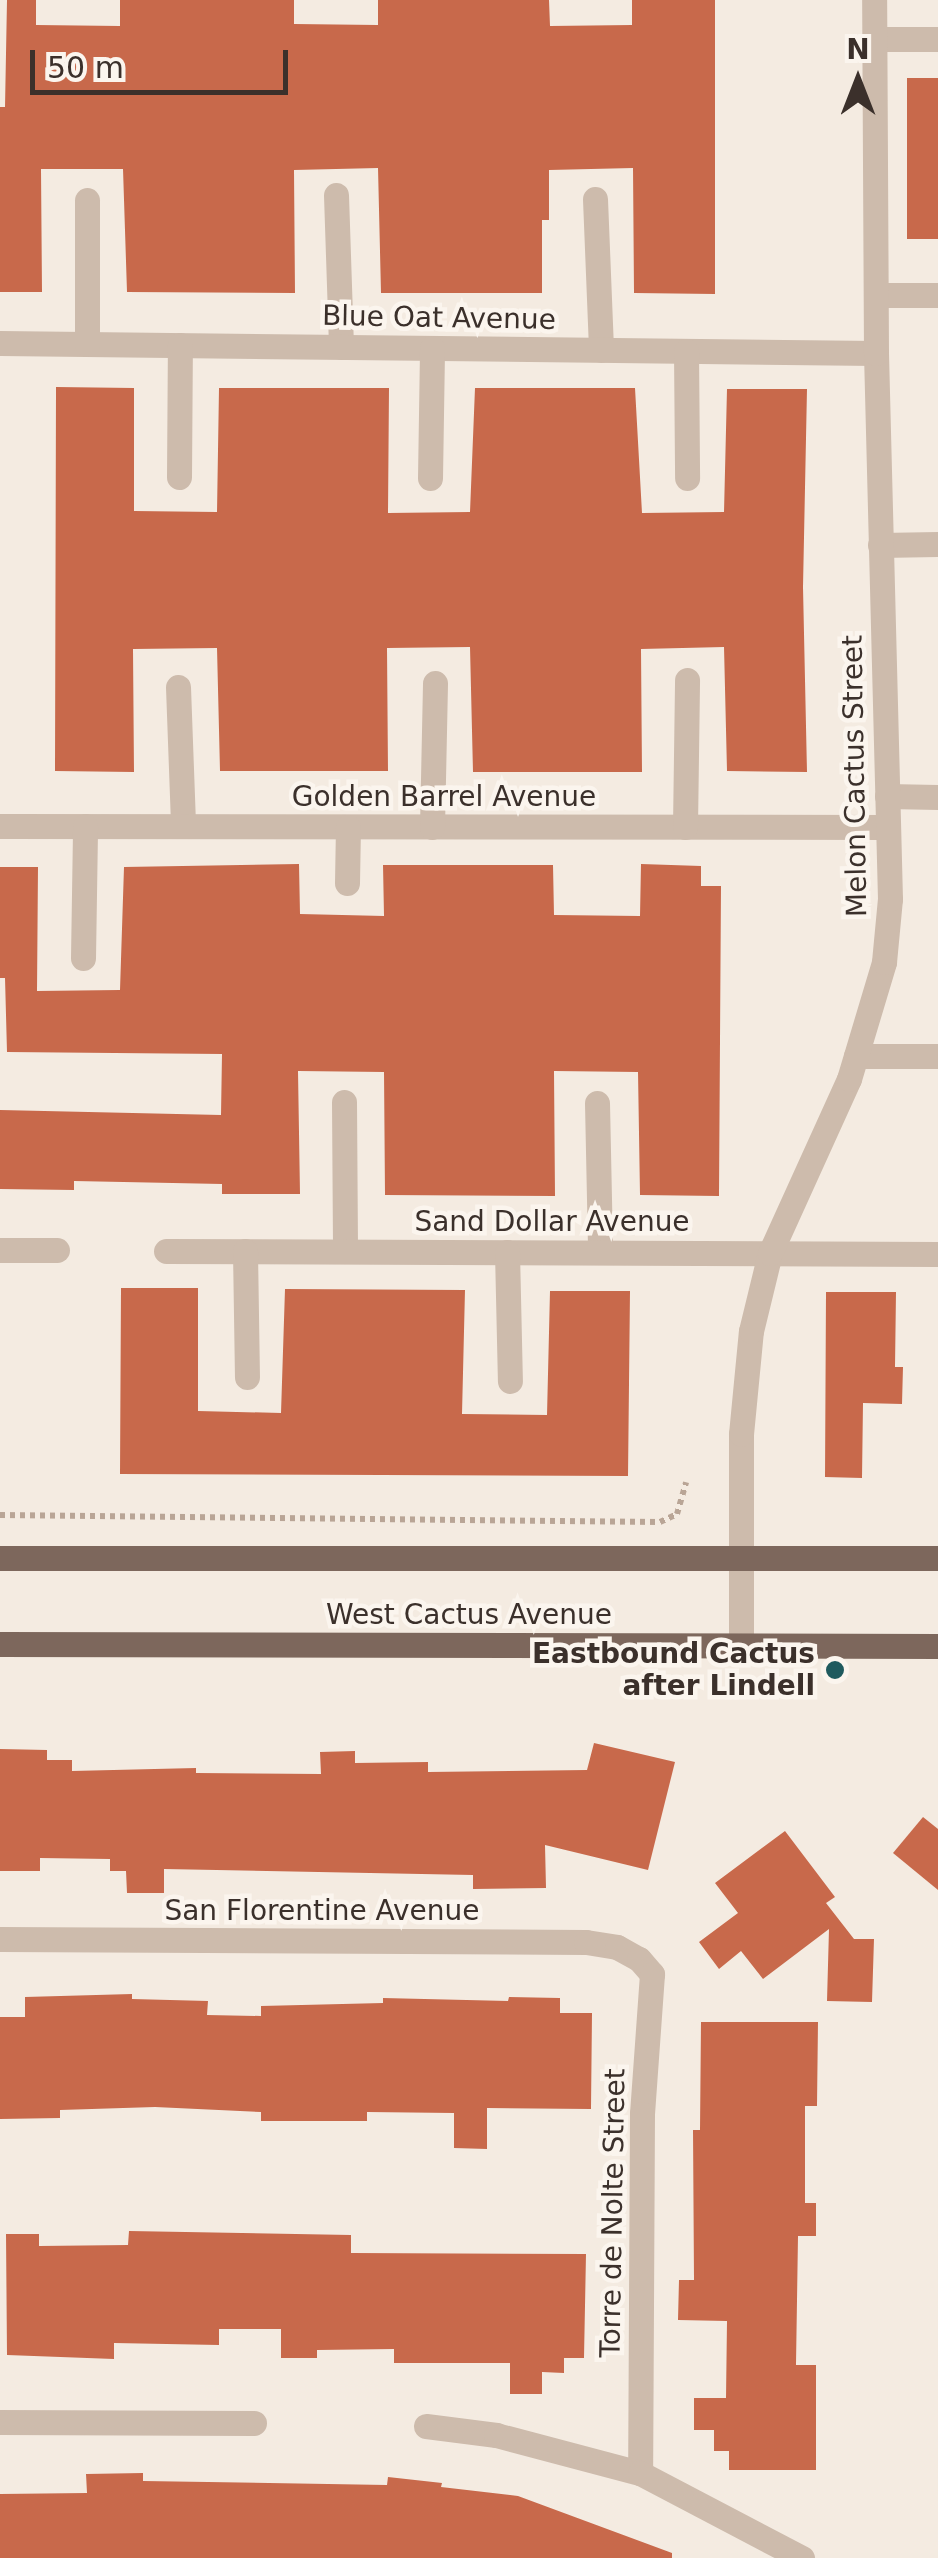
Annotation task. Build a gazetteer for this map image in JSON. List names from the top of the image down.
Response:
{
  "streets": {
    "main road": ["West Cactus Avenue"],
    "street": [
      "Blue Oat Avenue",
      "Melon Cactus Street",
      "Golden Barrel Avenue",
      "Sand Dollar Avenue",
      "San Florentine Avenue",
      "Torre de Nolte Street"
    ]
  },
  "crossings": [
    ["Blue Oat Avenue", "Melon Cactus Street"],
    ["Melon Cactus Street", "Golden Barrel Avenue"],
    ["Melon Cactus Street", "Sand Dollar Avenue"],
    ["Melon Cactus Street", "West Cactus Avenue"],
    ["San Florentine Avenue", "Torre de Nolte Street"]
  ],
  "places": ["Eastbound Cactus after Lindell"],
  "scale_bar": "50 m",
  "north": "top"
}
